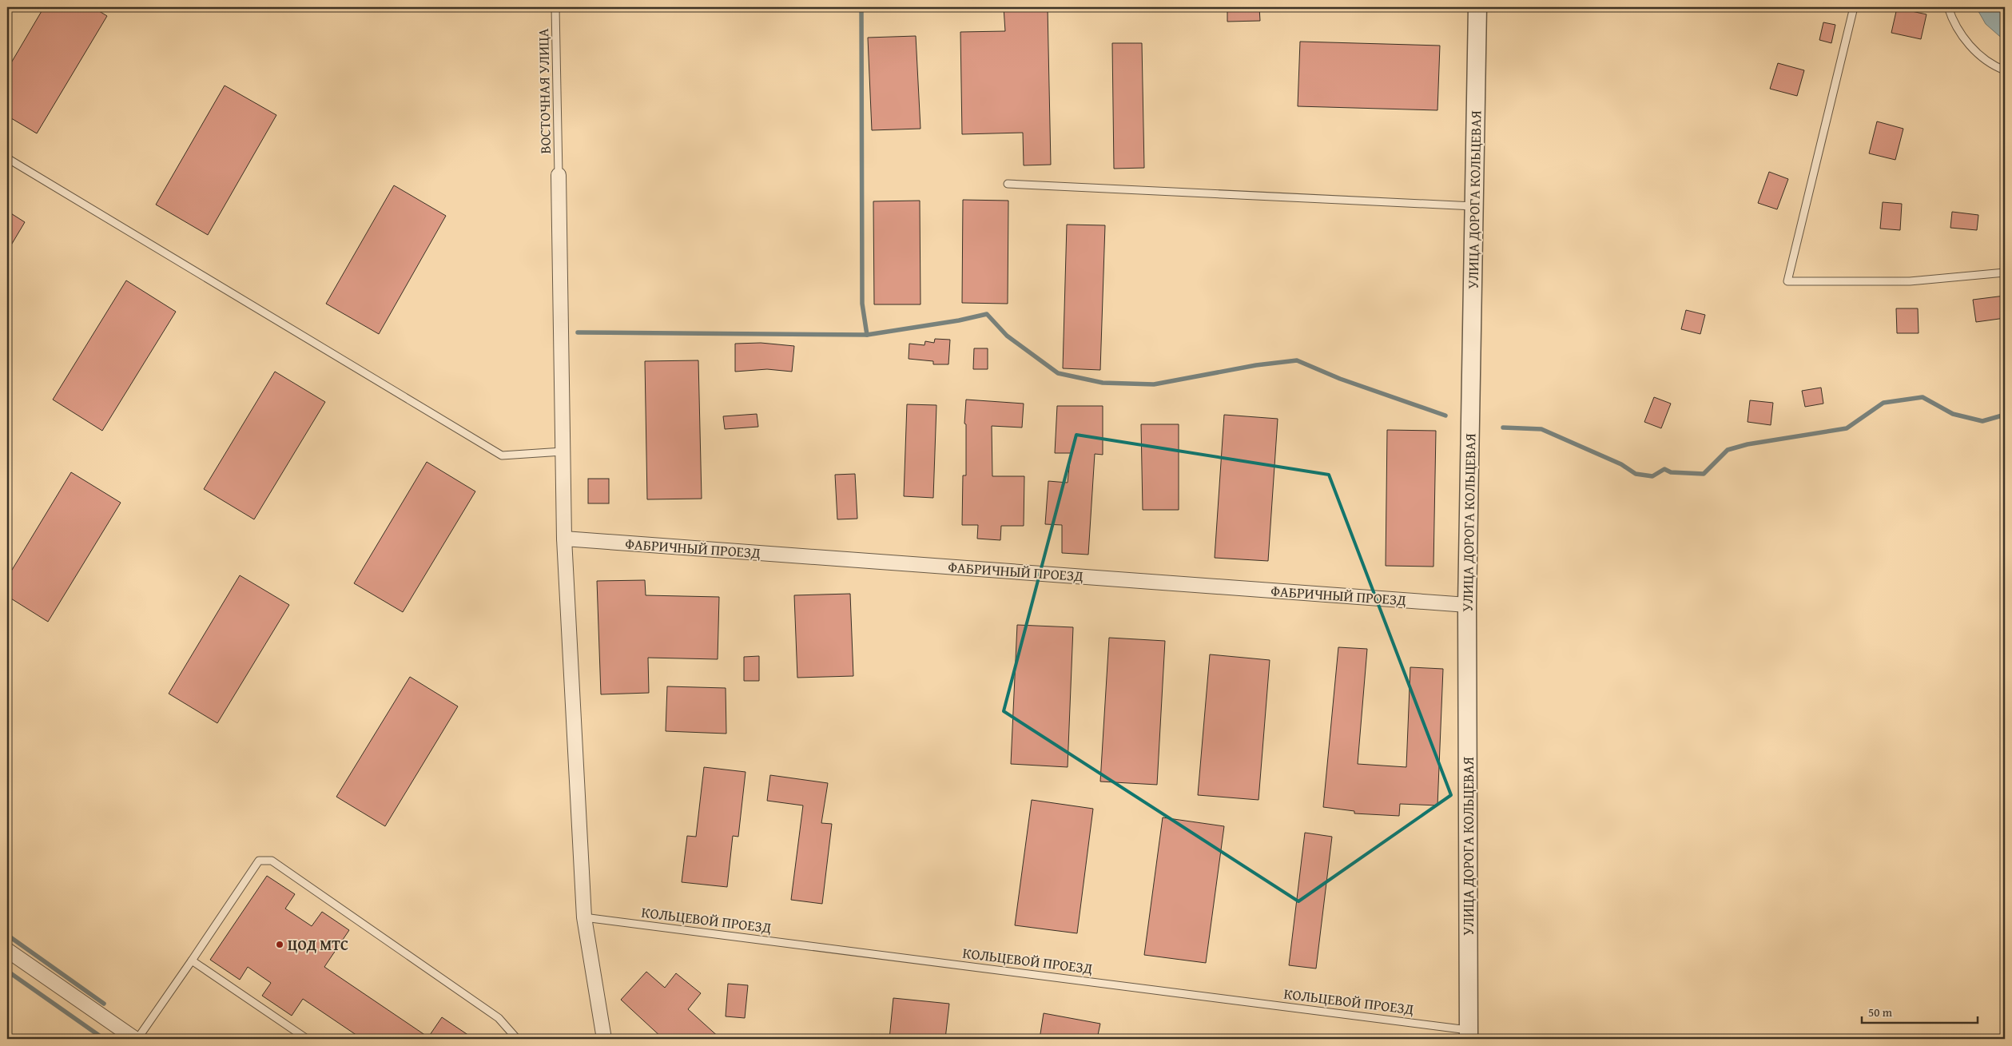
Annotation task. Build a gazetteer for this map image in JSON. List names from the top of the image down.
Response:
{
  "streets": {
    "street": ["УЛИЦА ДОРОГА КОЛЬЦЕВАЯ", "ФАБРИЧНЫЙ ПРОЕЗД"],
    "lane": ["ВОСТОЧНАЯ УЛИЦА", "КОЛЬЦЕВОЙ ПРОЕЗД"]
  },
  "crossings": [
    ["УЛИЦА ДОРОГА КОЛЬЦЕВАЯ", "ФАБРИЧНЫЙ ПРОЕЗД"],
    ["УЛИЦА ДОРОГА КОЛЬЦЕВАЯ", "КОЛЬЦЕВОЙ ПРОЕЗД"]
  ],
  "places": ["ЦОД МТС"],
  "scale_bar": "50 m"
}
